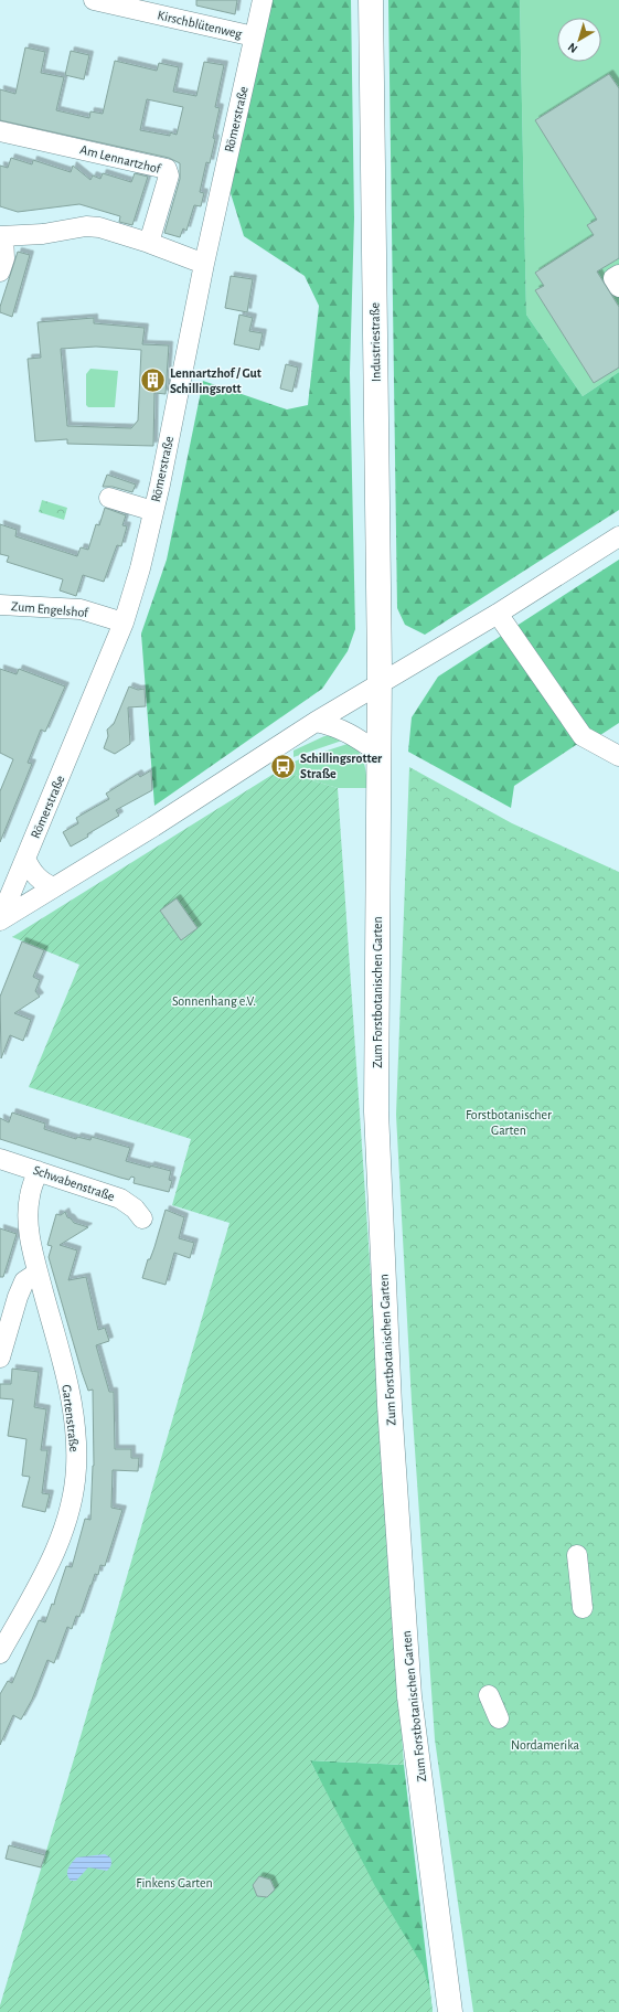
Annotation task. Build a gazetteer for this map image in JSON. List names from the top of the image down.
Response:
{
  "streets": {
    "main road": ["Industriestraße", "Zum Forstbotanischen Garten"],
    "street": [
      "Kirschblütenweg",
      "Römerstraße",
      "Am Lennartzhof",
      "Zum Engelshof",
      "Schwabenstraße",
      "Gartenstraße"
    ]
  },
  "crossings": [
    ["Kirschblütenweg", "Römerstraße"],
    ["Römerstraße", "Zum Engelshof"],
    ["Industriestraße", "Zum Forstbotanischen Garten"],
    ["Schwabenstraße", "Gartenstraße"]
  ],
  "parks": [
    "Sonnenhang e.V.",
    "Forstbotanischer Garten",
    "Nordamerika",
    "Finkens Garten"
  ],
  "places": {
    "building": ["Lennartzhof / Gut Schillingsrott"],
    "bus stop": ["Schillingsrotter Straße"]
  },
  "north": "bottom left"
}
